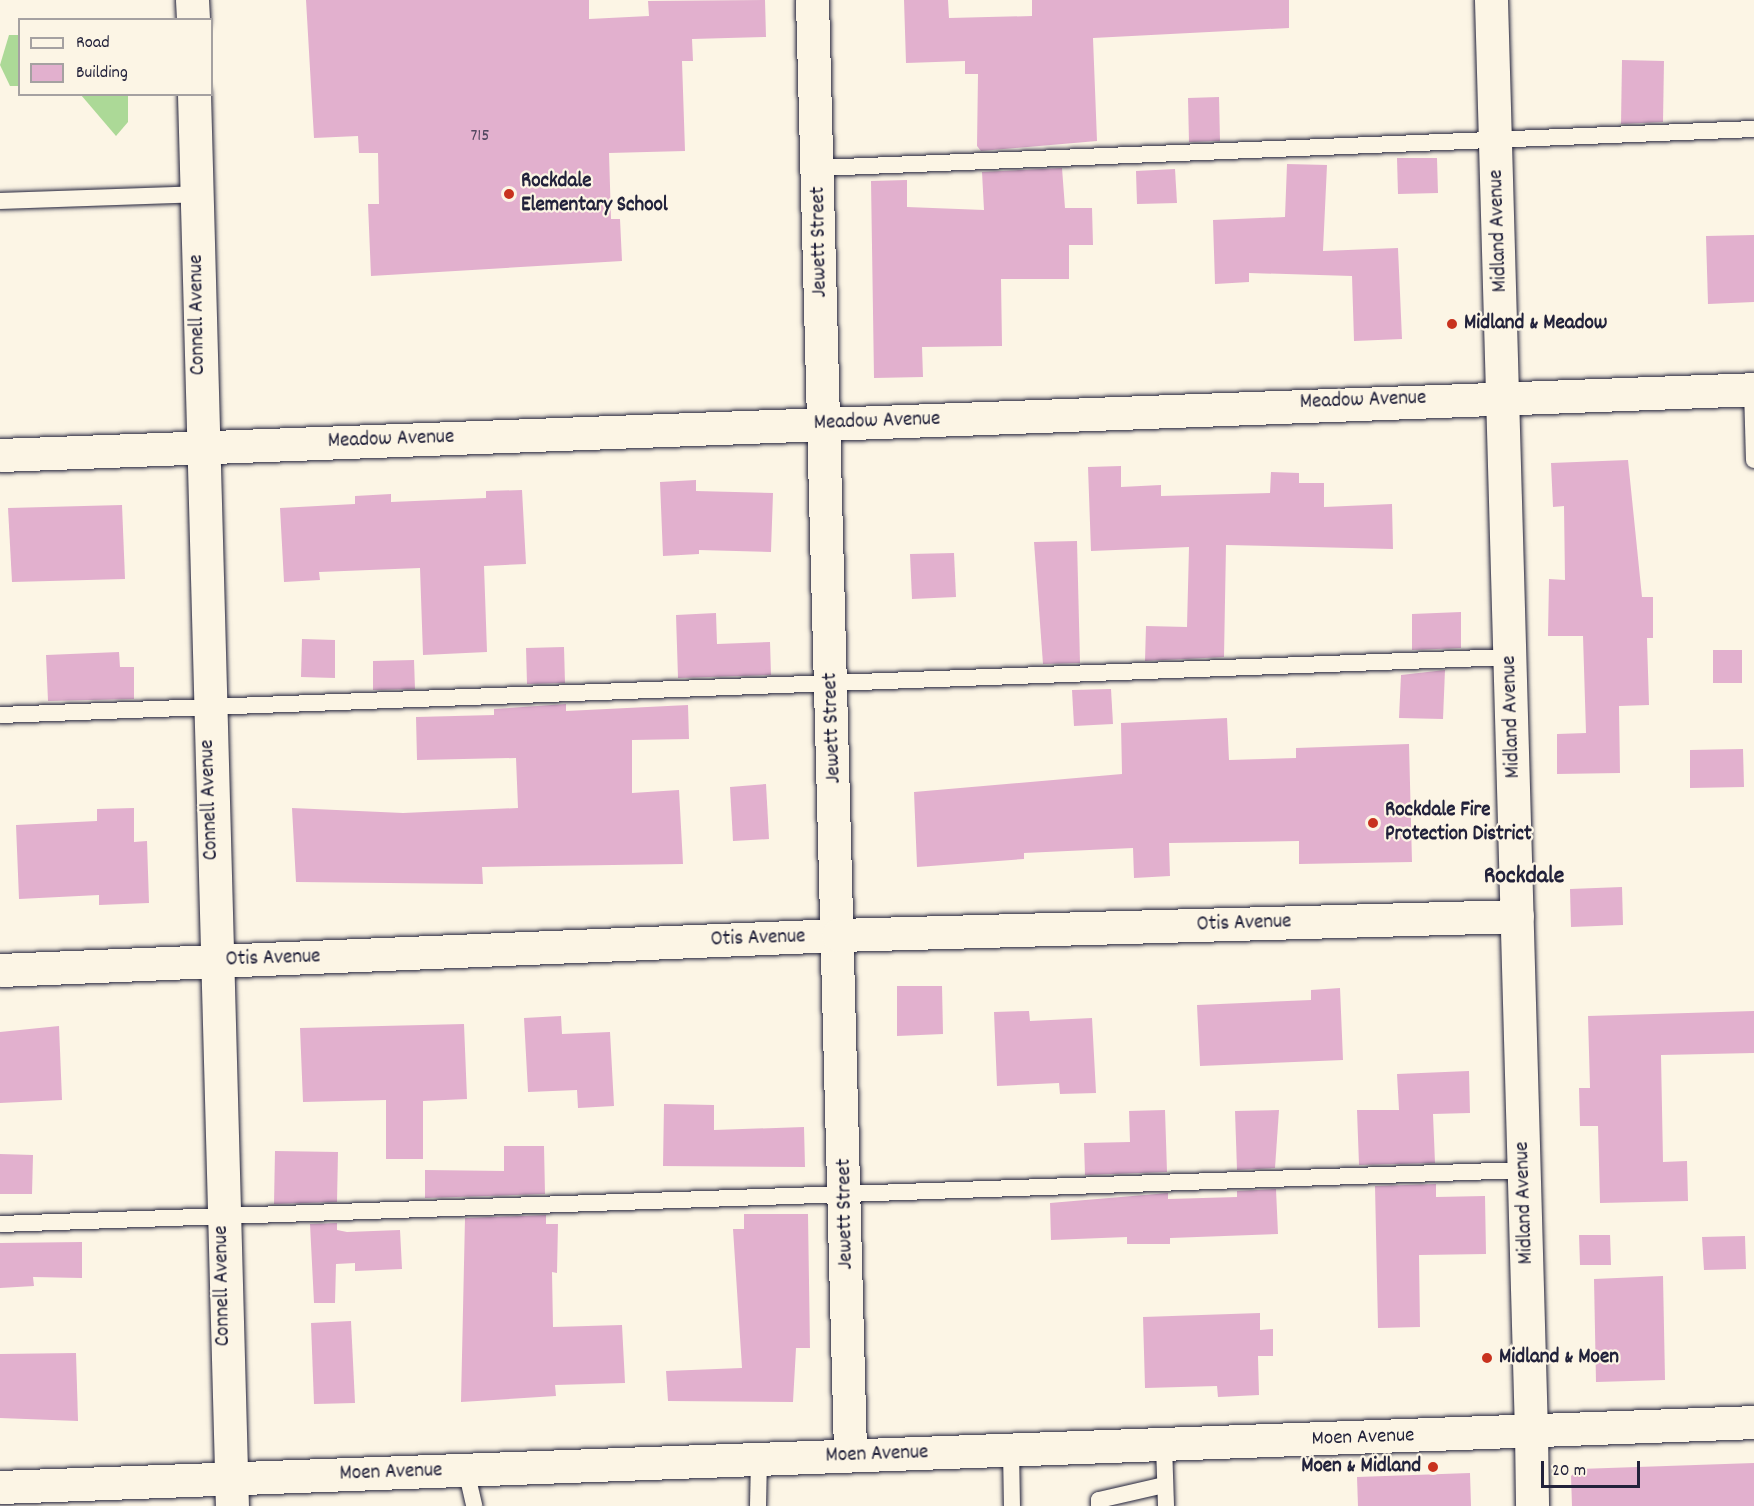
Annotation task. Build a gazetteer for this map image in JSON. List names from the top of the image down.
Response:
{
  "streets": {
    "street": [
      "Midland Avenue",
      "Jewett Street",
      "Connell Avenue",
      "Meadow Avenue",
      "Otis Avenue",
      "Moen Avenue"
    ]
  },
  "crossings": [
    ["Midland Avenue", "Meadow Avenue"],
    ["Midland Avenue", "Otis Avenue"],
    ["Midland Avenue", "Moen Avenue"],
    ["Jewett Street", "Meadow Avenue"],
    ["Jewett Street", "Otis Avenue"],
    ["Jewett Street", "Moen Avenue"],
    ["Connell Avenue", "Meadow Avenue"],
    ["Connell Avenue", "Otis Avenue"],
    ["Connell Avenue", "Moen Avenue"]
  ],
  "districts": ["Rockdale"],
  "places": [
    "Rockdale Elementary School",
    "Midland & Meadow",
    "Rockdale Fire Protection District",
    "Midland & Moen",
    "Moen & Midland"
  ],
  "house_numbers": ["715"],
  "legend": ["Road", "Building"],
  "scale_bar": "20 m"
}
